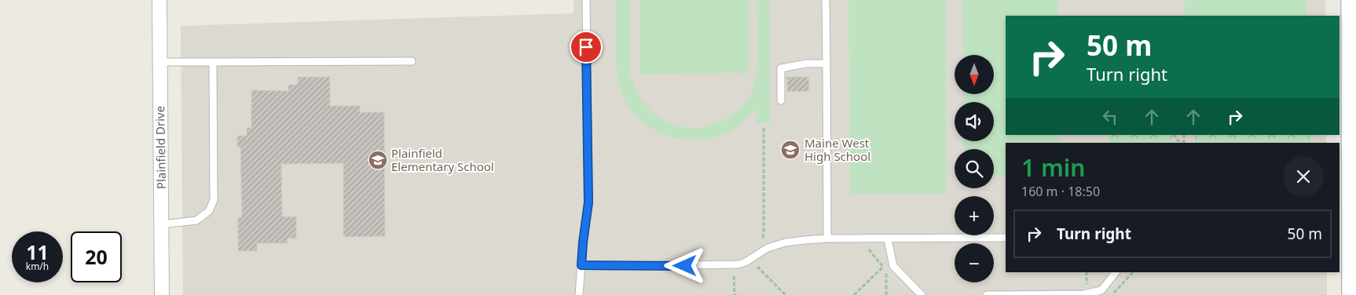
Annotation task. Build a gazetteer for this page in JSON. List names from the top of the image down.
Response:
{
  "streets": {
    "street": ["Plainfield Drive"]
  },
  "places": {
    "school or university": ["Maine West High School", "Plainfield Elementary School"]
  },
  "north": "bottom",
  "page": {
    "turn": ["50 m", "Turn right"],
    "map_buttons": ["+", "−"],
    "heading": ["1 min", "160 m · 18:50"],
    "list": [
      {
        "name": "Turn right",
        "value": "50 m"
      }
    ],
    "speed": "11 km/h",
    "limit": "20"
  }
}
